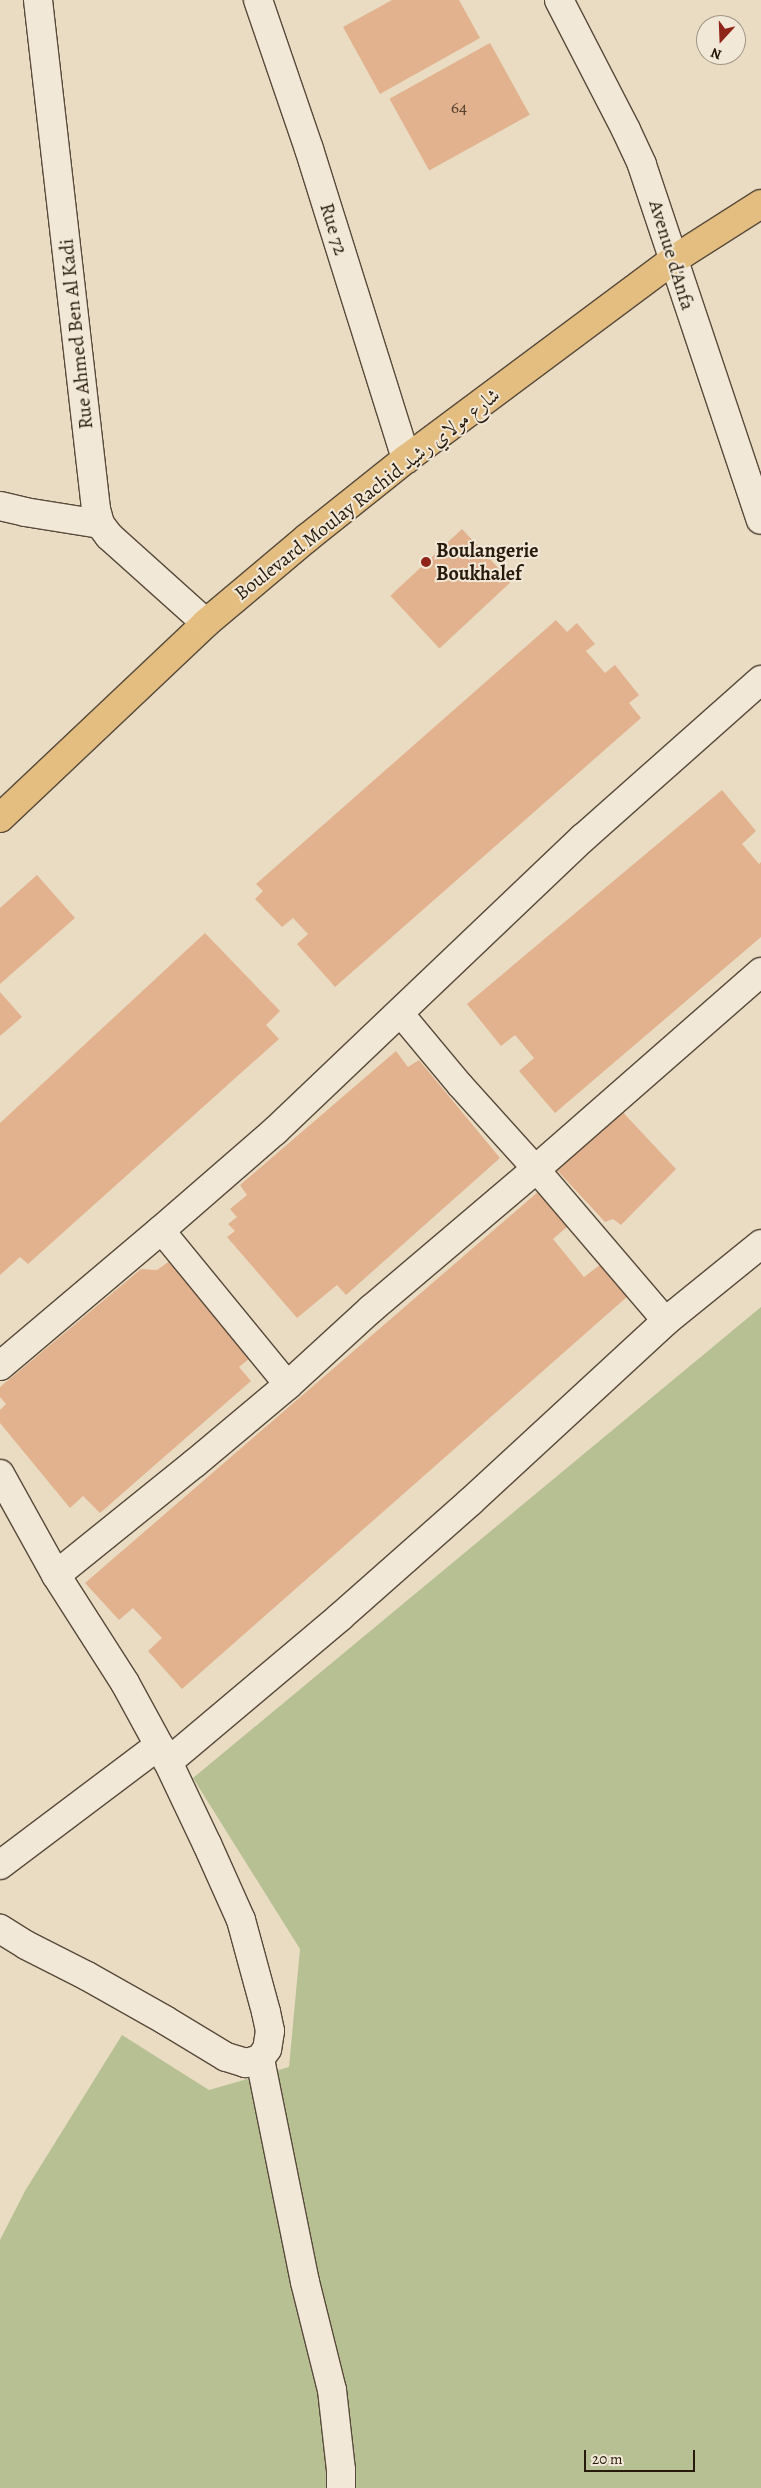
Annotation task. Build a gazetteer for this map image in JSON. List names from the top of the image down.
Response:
{
  "streets": {
    "main road": ["Boulevard Moulay Rachid شارع مولاي رشيد"],
    "street": ["Rue 72", "Avenue d'Anfa", "Rue Ahmed Ben Al Kadi"]
  },
  "crossings": [
    ["Rue 72", "Boulevard Moulay Rachid شارع مولاي رشيد"],
    ["Avenue d'Anfa", "Boulevard Moulay Rachid شارع مولاي رشيد"],
    ["Rue Ahmed Ben Al Kadi", "Boulevard Moulay Rachid شارع مولاي رشيد"]
  ],
  "places": ["Boulangerie Boukhalef"],
  "house_numbers": ["64"],
  "scale_bar": "20 m",
  "north": "bottom"
}
